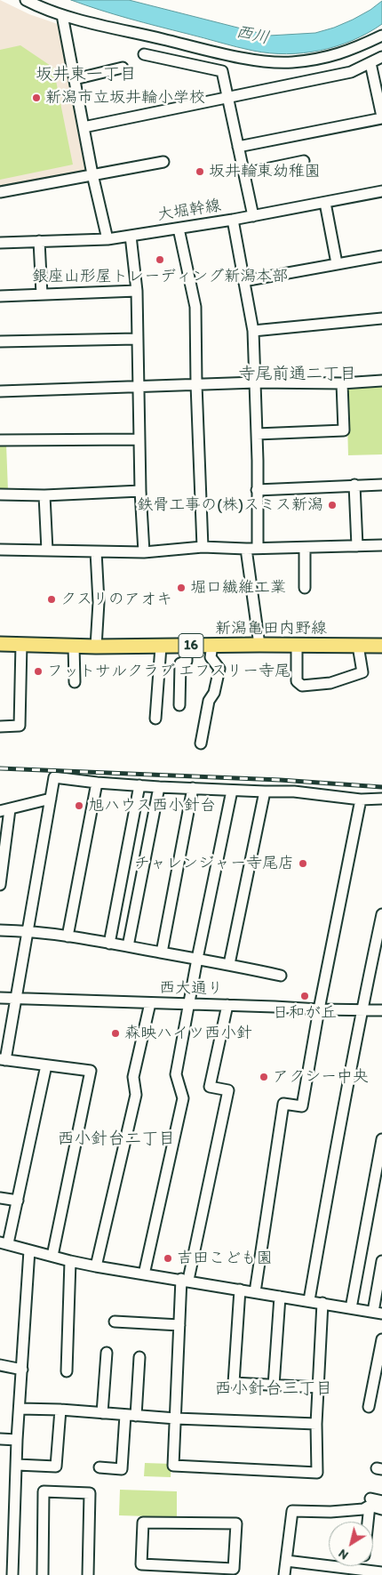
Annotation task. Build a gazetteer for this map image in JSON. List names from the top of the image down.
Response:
{
  "streets": {
    "main road": ["新潟亀田内野線", "16"],
    "street": ["大堀幹線", "西大通り"]
  },
  "districts": [
    "坂井東一丁目",
    "寺尾前通二丁目",
    "西小針台二丁目",
    "西小針台三丁目"
  ],
  "water": ["西川"],
  "places": [
    "新潟市立坂井輪小学校",
    "坂井輪東幼稚園",
    "銀座山形屋トレーディング新潟本部",
    "鉄骨工事の(株)スミス新潟",
    "堀口繊維工業",
    "クスリのアオキ",
    "フットサルクラブ エフスリー寺尾",
    "旭ハウス西小針台",
    "チャレンジャー寺尾店",
    "日和が丘",
    "森映ハイツ西小針",
    "アクシー中央",
    "吉田こども園"
  ],
  "north": "bottom left"
}
